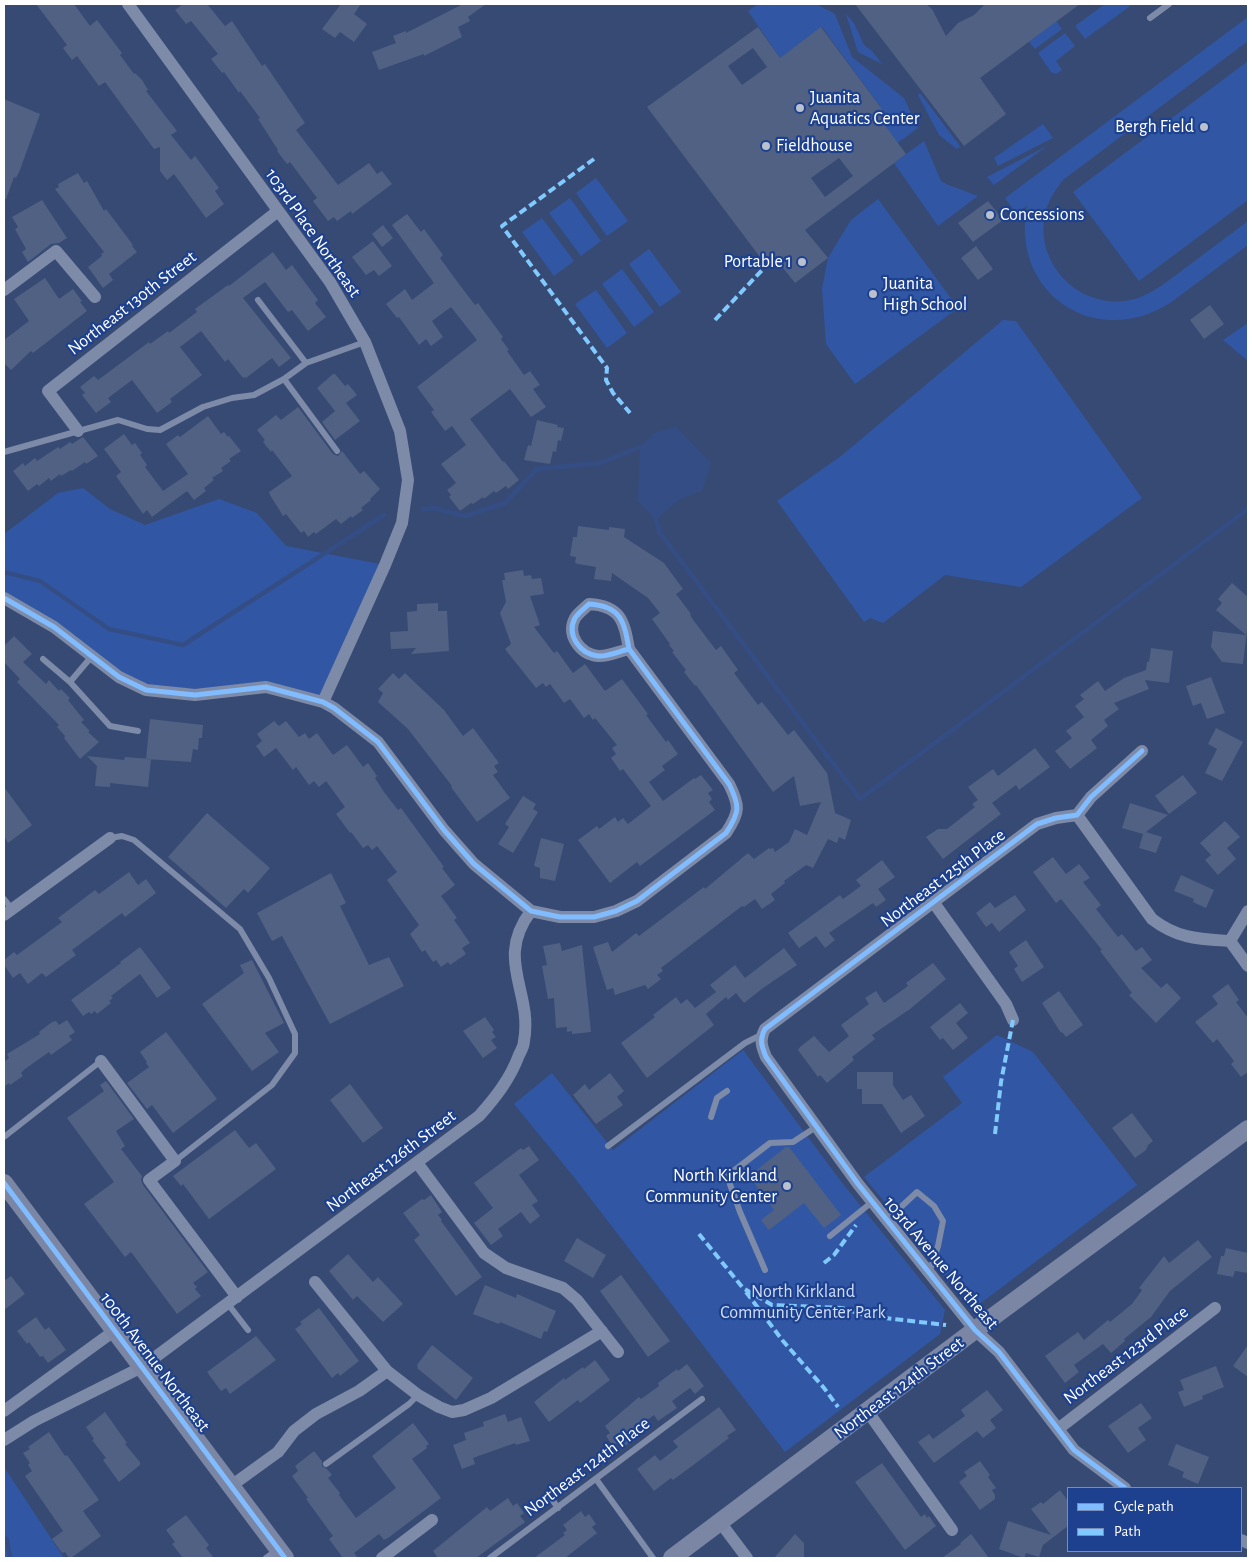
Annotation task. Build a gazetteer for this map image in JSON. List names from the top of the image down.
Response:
{
  "streets": {
    "main road": ["100th Avenue Northeast", "Northeast 124th Street"],
    "street": [
      "103rd Place Northeast",
      "Northeast 130th Street",
      "Northeast 125th Place",
      "Northeast 126th Street",
      "103rd Avenue Northeast",
      "Northeast 123rd Place"
    ],
    "lane": ["Northeast 124th Place"]
  },
  "crossings": [
    ["103rd Place Northeast", "Northeast 130th Street"],
    ["Northeast 125th Place", "103rd Avenue Northeast"],
    ["Northeast 126th Street", "100th Avenue Northeast"],
    ["103rd Avenue Northeast", "Northeast 123rd Place"],
    ["103rd Avenue Northeast", "Northeast 124th Street"]
  ],
  "parks": ["North Kirkland Community Center Park"],
  "places": [
    "Juanita Aquatics Center",
    "Bergh Field",
    "Fieldhouse",
    "Concessions",
    "Portable 1",
    "Juanita High School",
    "North Kirkland Community Center"
  ],
  "legend": ["Cycle path", "Path"]
}
